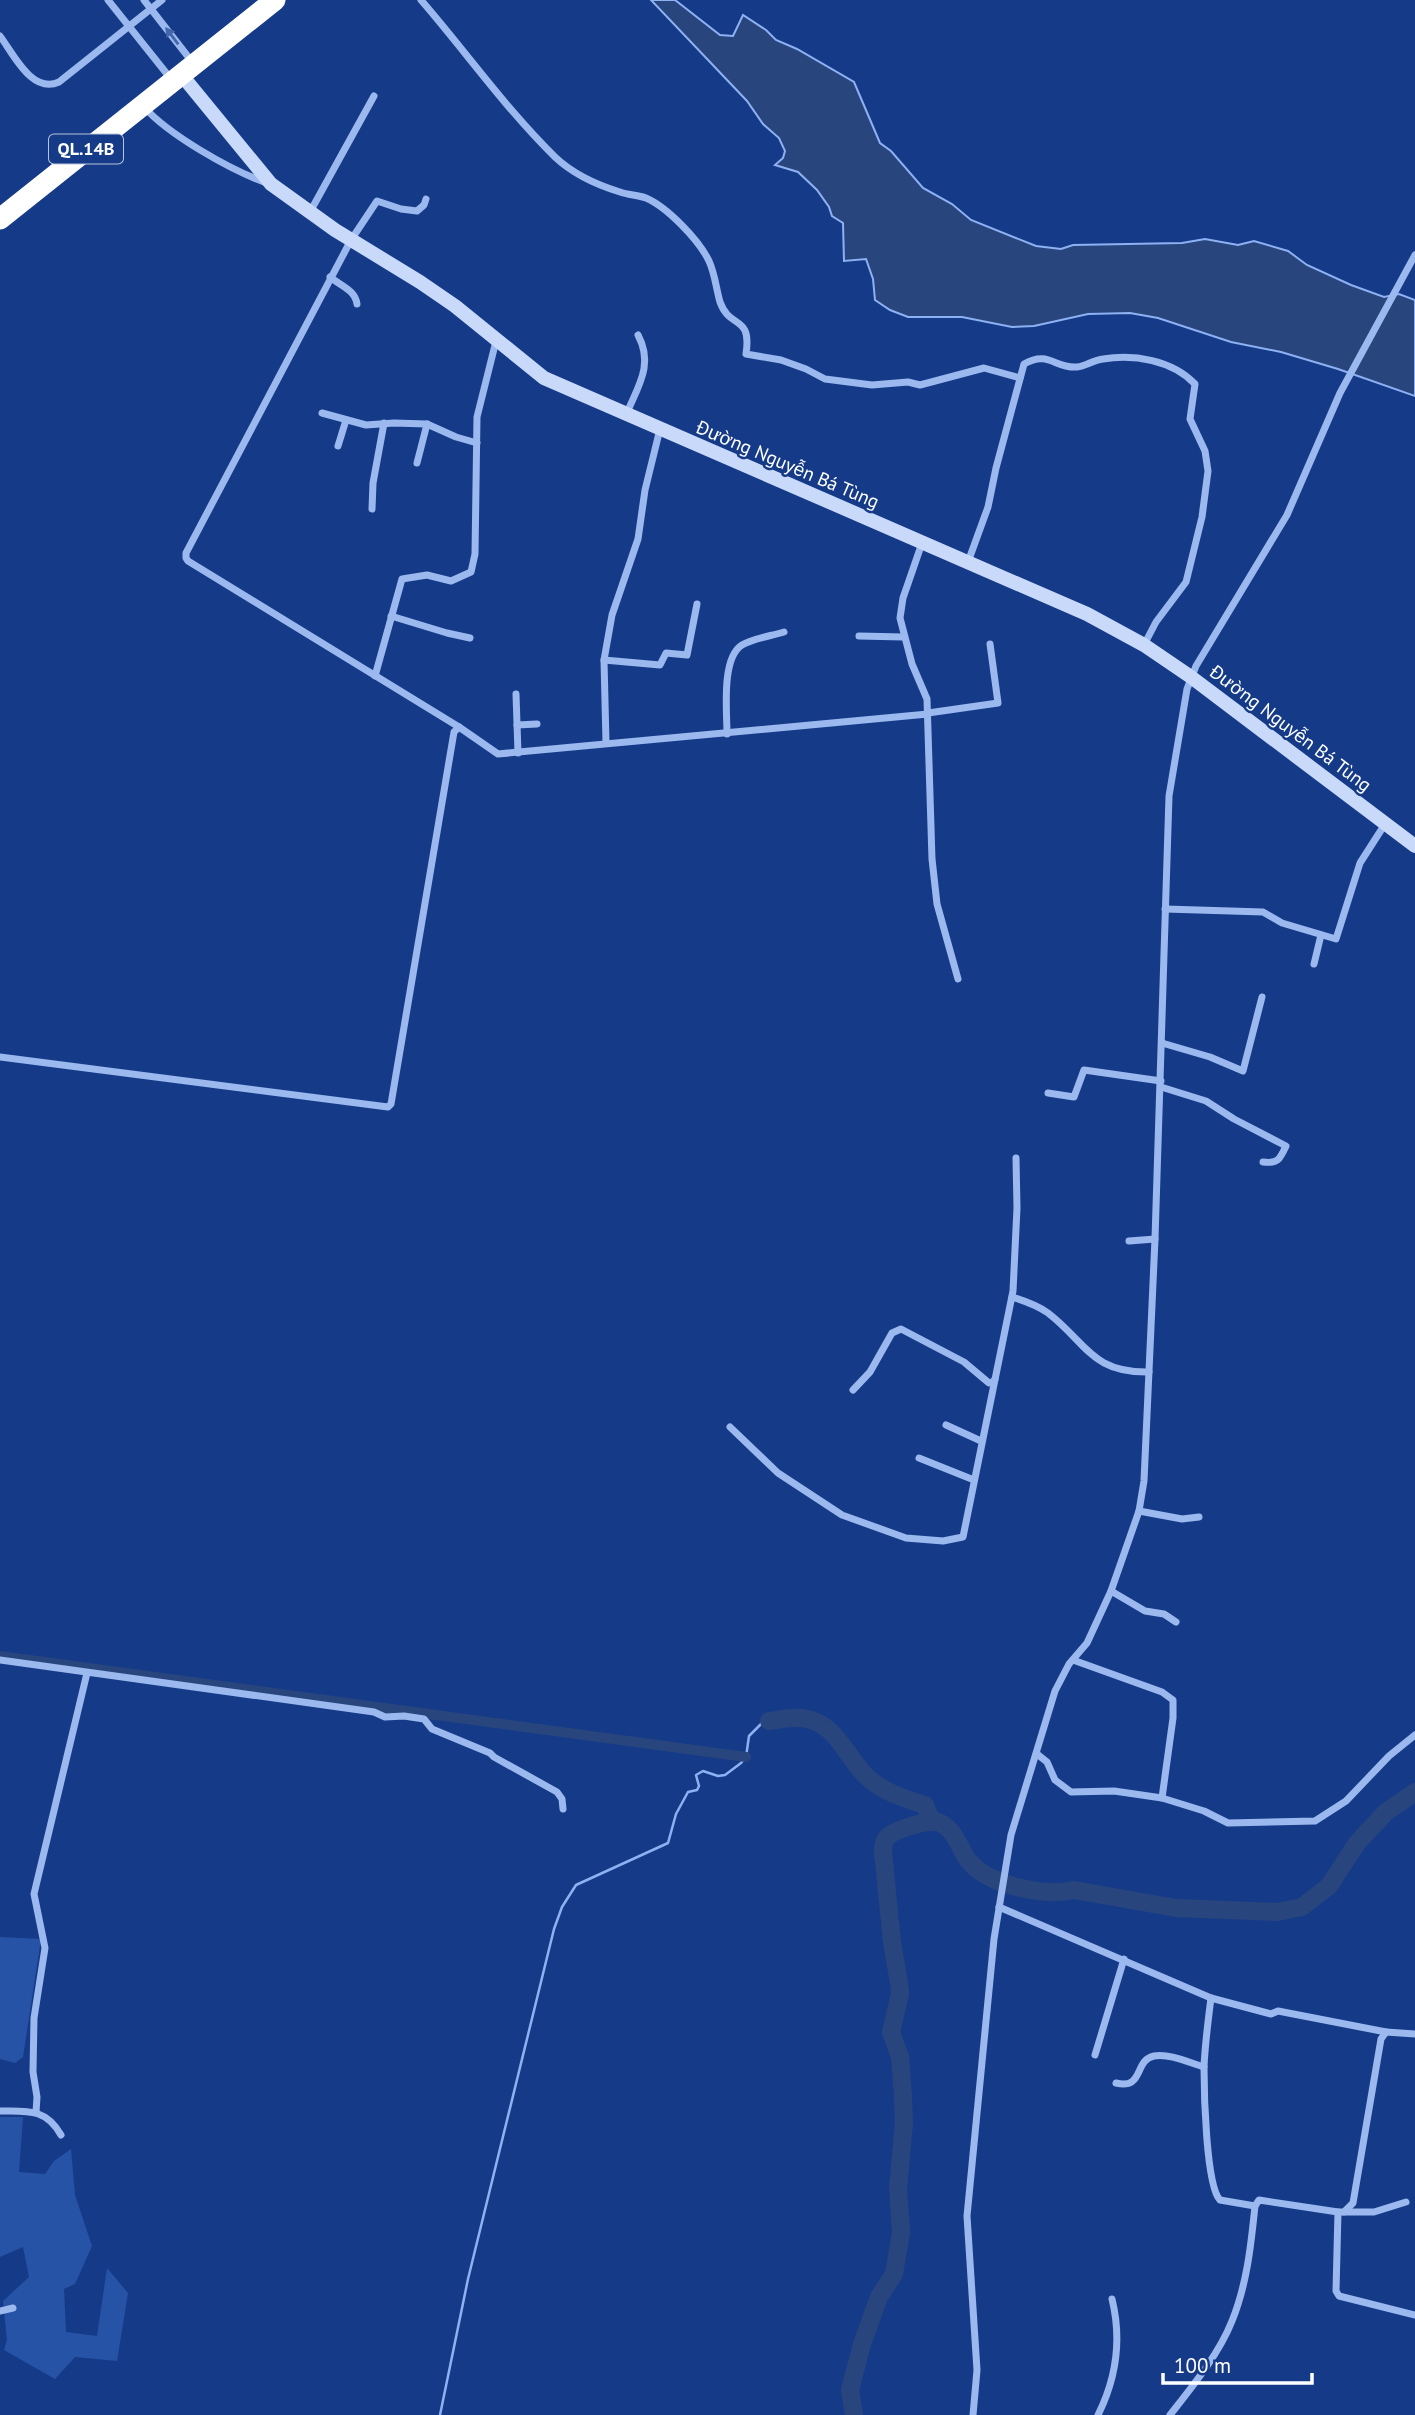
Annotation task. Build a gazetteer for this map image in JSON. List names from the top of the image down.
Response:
{
  "streets": {
    "highway": ["QL.14B"],
    "main road": ["Đường Nguyễn Bá Tùng"]
  },
  "crossings": [
    ["QL.14B", "Đường Nguyễn Bá Tùng"]
  ],
  "scale_bar": "100 m"
}
